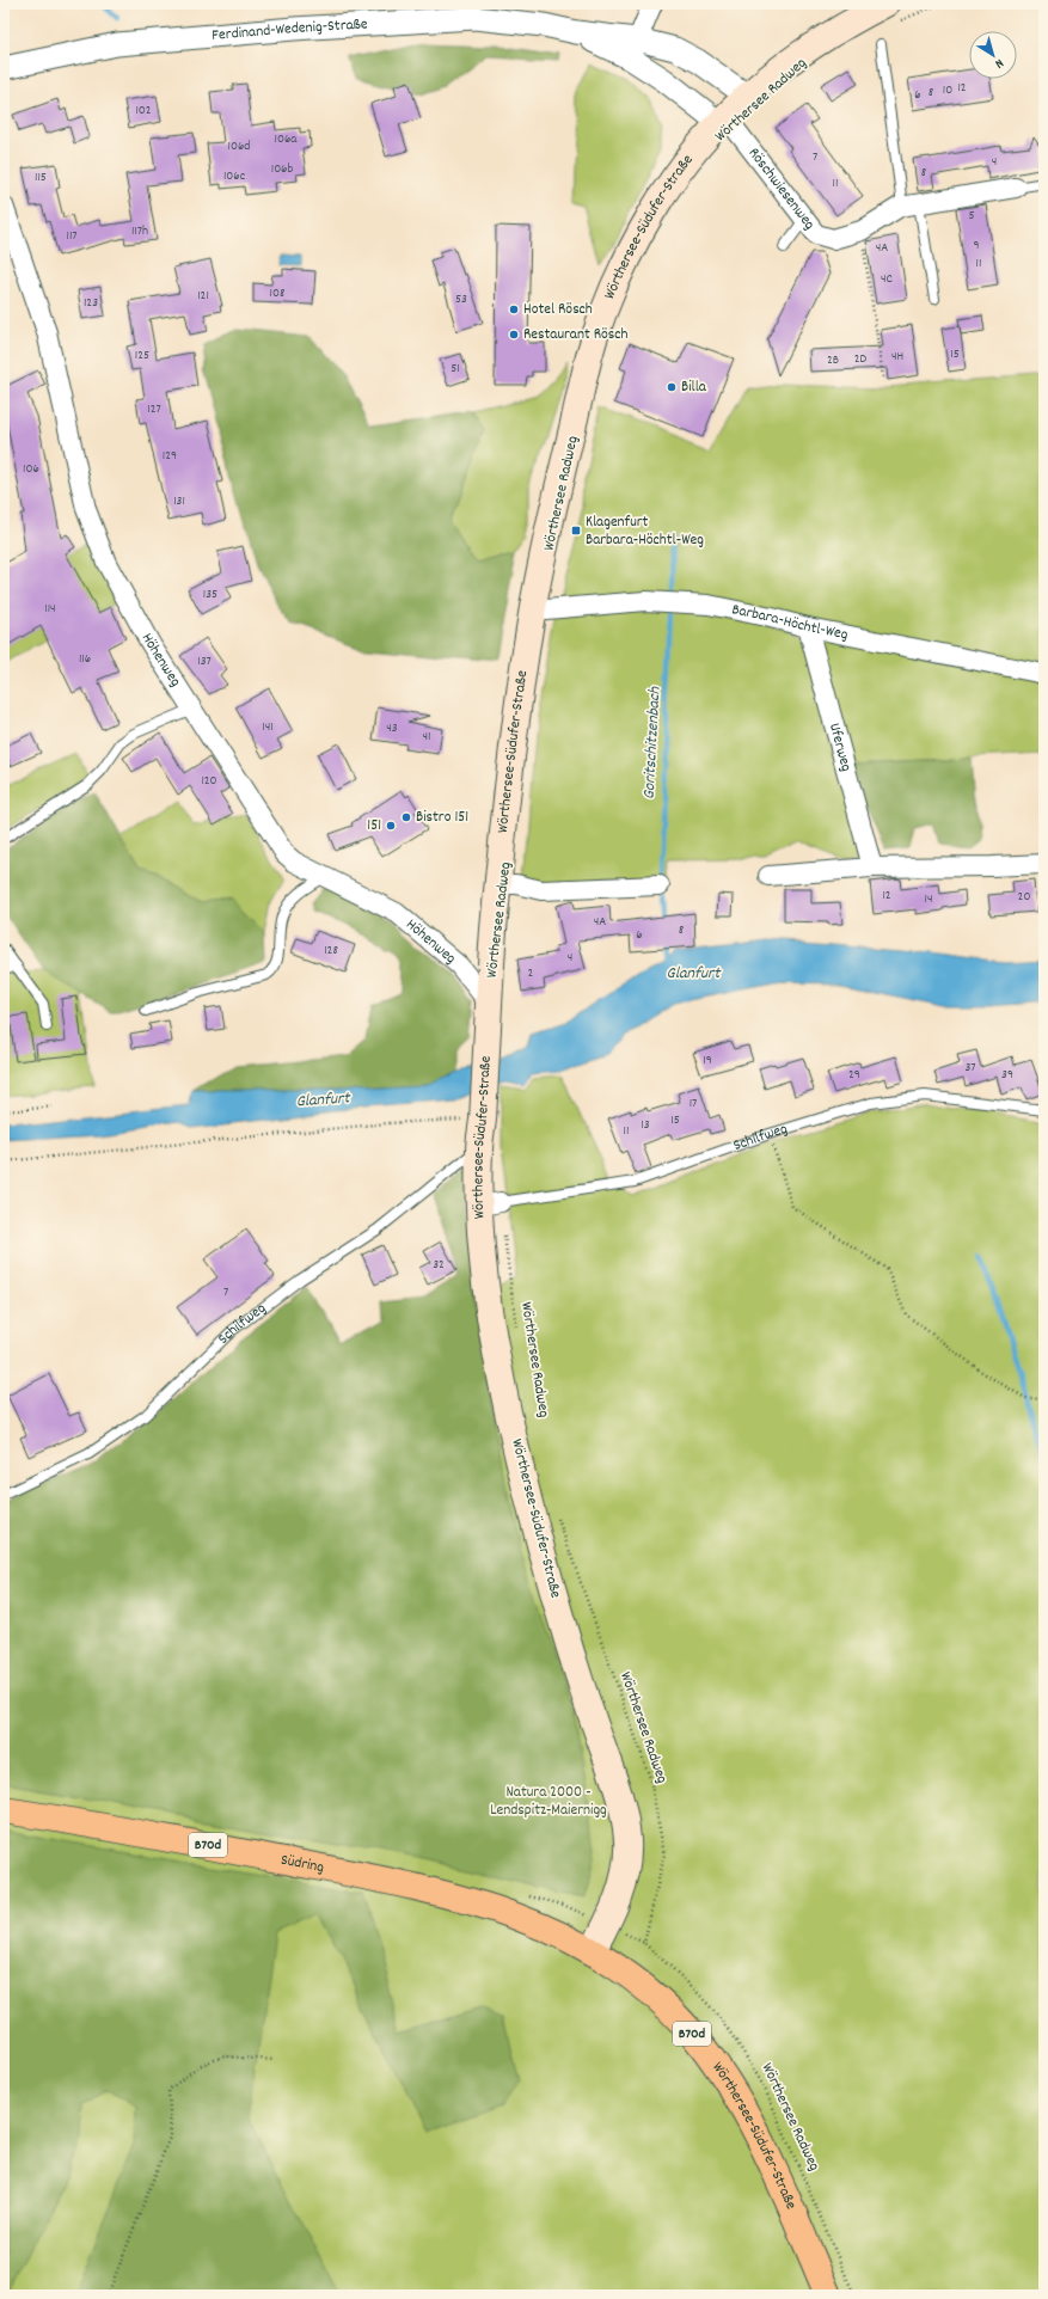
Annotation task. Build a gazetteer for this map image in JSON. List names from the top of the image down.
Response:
{
  "streets": {
    "main road": ["Wörthersee-Südufer-Straße", "B70d", "Südring"],
    "street": [
      "Ferdinand-Wedenig-Straße",
      "Röschwiesenweg",
      "Barbara-Höchtl-Weg",
      "Höhenweg",
      "Uferweg"
    ],
    "lane": ["Schilfweg"],
    "path": ["Wörthersee Radweg"]
  },
  "crossings": [
    ["Ferdinand-Wedenig-Straße", "Röschwiesenweg"],
    ["Ferdinand-Wedenig-Straße", "Wörthersee-Südufer-Straße"],
    ["Wörthersee Radweg", "Wörthersee-Südufer-Straße"],
    ["Wörthersee Radweg", "Schilfweg"],
    ["Röschwiesenweg", "Wörthersee-Südufer-Straße"],
    ["Wörthersee-Südufer-Straße", "Barbara-Höchtl-Weg"],
    ["Wörthersee-Südufer-Straße", "Höhenweg"],
    ["Wörthersee-Südufer-Straße", "Schilfweg"],
    ["Wörthersee-Südufer-Straße", "Südring"],
    ["Barbara-Höchtl-Weg", "Uferweg"]
  ],
  "water": ["Goritschitzenbach", "Glanfurt"],
  "parks": ["Natura 2000 - Lendspitz-Maiernigg"],
  "places": {
    "other": [
      "Hotel Rösch",
      "Restaurant Rösch",
      "Billa",
      "Bistro 151",
      "151"
    ],
    "transit": ["Klagenfurt Barbara-Höchtl-Weg"]
  },
  "house_numbers": [
    "12",
    "10",
    "8",
    "6",
    "102",
    "106a",
    "106d",
    "7",
    "4",
    "106b",
    "8",
    "106c",
    "115",
    "11",
    "5",
    "117h",
    "117",
    "9",
    "4A",
    "11",
    "4C",
    "108",
    "121",
    "53",
    "123",
    "15",
    "125",
    "4H",
    "2D",
    "2B",
    "51",
    "127",
    "129",
    "106",
    "131",
    "135",
    "114",
    "116",
    "137",
    "141",
    "43",
    "41",
    "120",
    "12",
    "20",
    "14",
    "4A",
    "8",
    "6",
    "128",
    "4",
    "2",
    "19",
    "37",
    "29",
    "39",
    "17",
    "15",
    "13",
    "11",
    "32",
    "7"
  ],
  "north": "bottom right"
}
